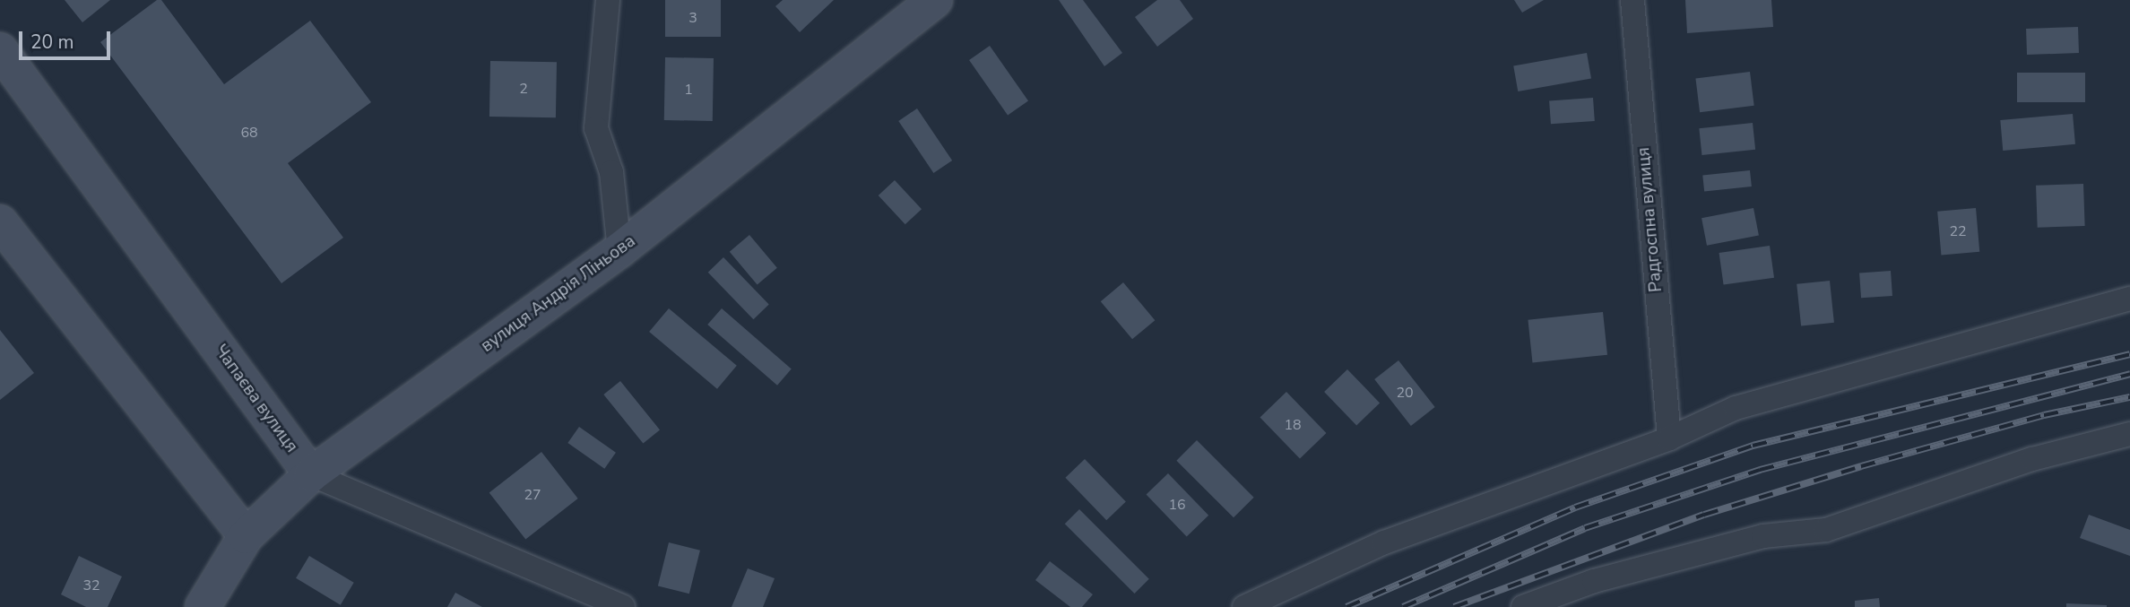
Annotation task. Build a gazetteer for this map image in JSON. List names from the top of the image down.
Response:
{
  "streets": {
    "street": ["Радгоспна вулиця", "вулиця Андрія Ліньова", "Чапаєва вулиця"]
  },
  "crossings": [
    ["вулиця Андрія Ліньова", "Чапаєва вулиця"]
  ],
  "house_numbers": [
    "3",
    "2",
    "1",
    "68",
    "22",
    "20",
    "18",
    "27",
    "16",
    "32"
  ],
  "scale_bar": "20 m"
}
